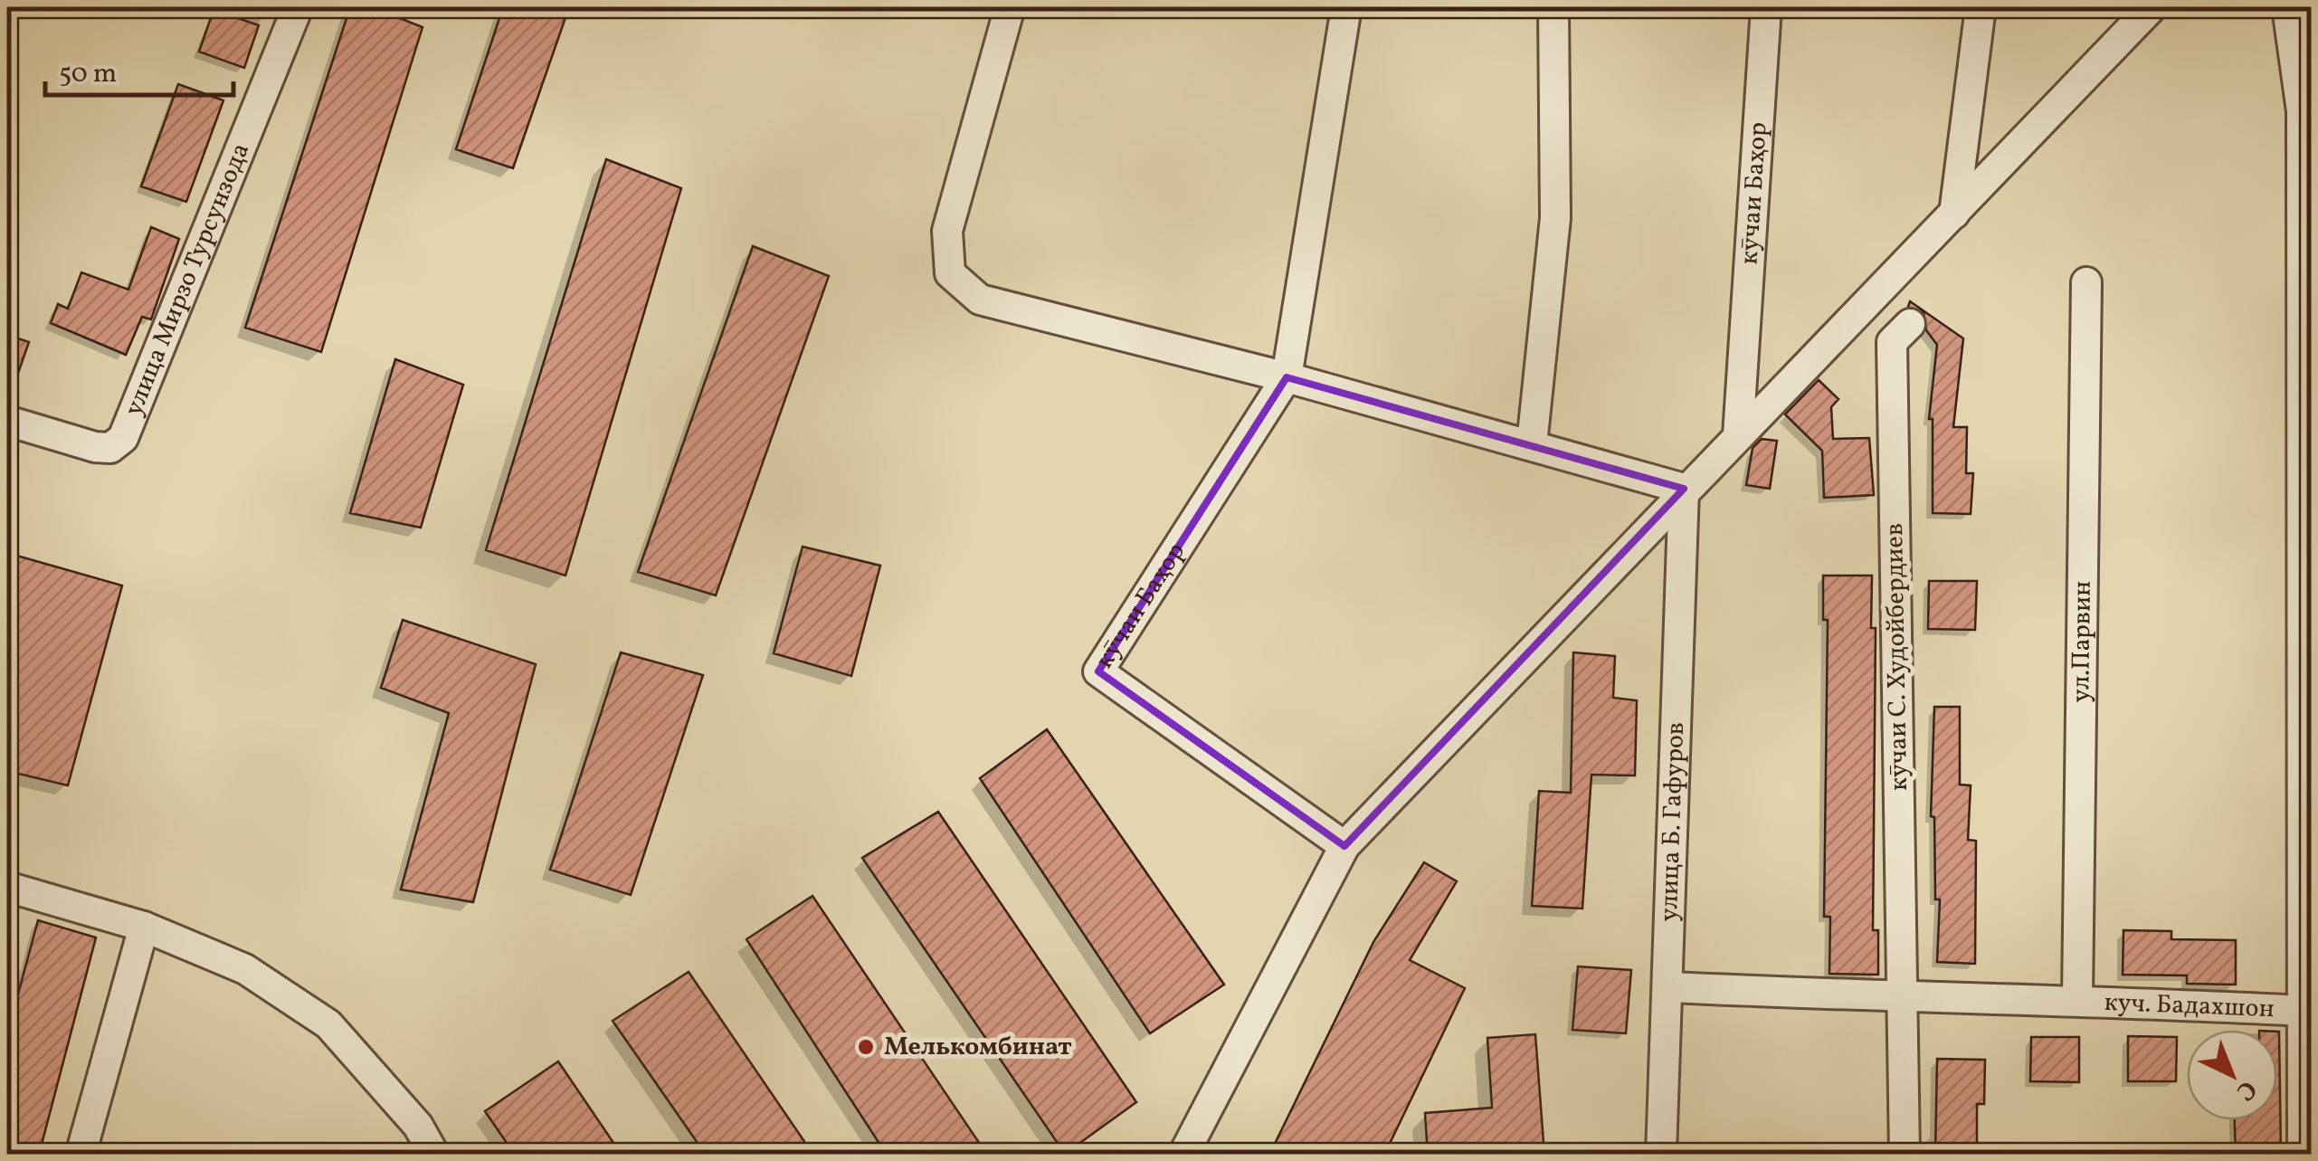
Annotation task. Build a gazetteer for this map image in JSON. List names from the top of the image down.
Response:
{
  "streets": {
    "street": [
      "кӯчаи Баҳор",
      "улица Мирзо Турсунзода",
      "ул.Парвин",
      "кӯчаи С. Худойбердиев",
      "улица Б. Гафуров",
      "куч. Бадахшон"
    ]
  },
  "crossings": [
    ["ул.Парвин", "куч. Бадахшон"]
  ],
  "places": ["Мелькомбинат"],
  "scale_bar": "50 m",
  "north": "bottom right"
}
